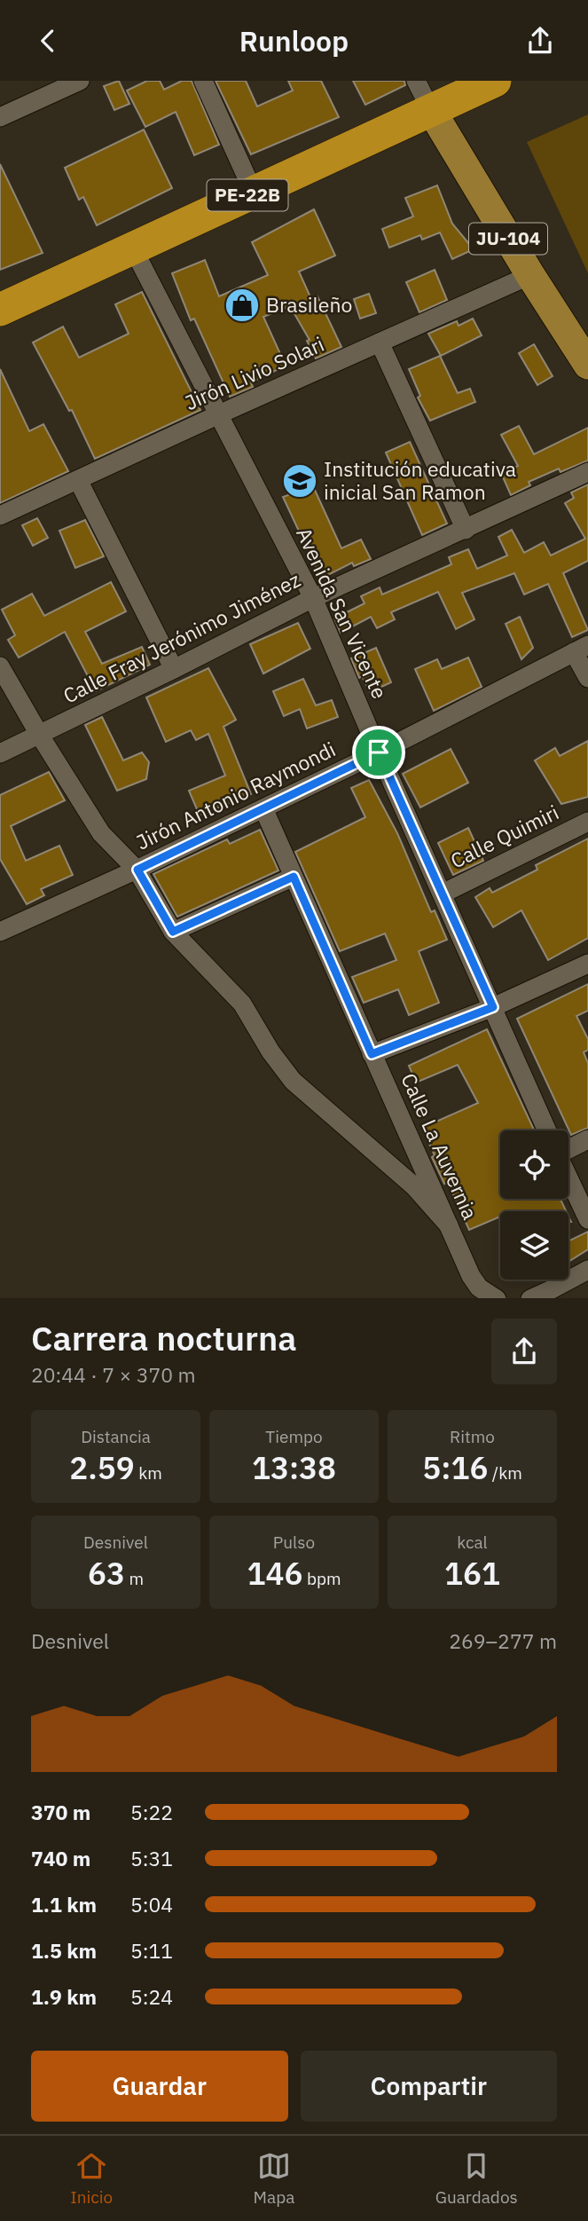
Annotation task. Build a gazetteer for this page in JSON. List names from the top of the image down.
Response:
{
  "streets": {
    "highway": ["PE-22B"],
    "main road": ["JU-104"],
    "street": [
      "Jirón Livio Solari",
      "Avenida San Vicente",
      "Calle Fray Jerónimo Jiménez",
      "Jirón Antonio Raymondi",
      "Calle Quimiri",
      "Calle La Auvernia"
    ]
  },
  "crossings": [
    ["PE-22B", "JU-104"],
    ["PE-22B", "Avenida San Vicente"],
    ["JU-104", "Jirón Livio Solari"],
    ["Jirón Livio Solari", "Avenida San Vicente"],
    ["Avenida San Vicente", "Calle Fray Jerónimo Jiménez"],
    ["Avenida San Vicente", "Jirón Antonio Raymondi"],
    ["Avenida San Vicente", "Calle Quimiri"],
    ["Jirón Antonio Raymondi", "Calle La Auvernia"]
  ],
  "places": {
    "shop": ["Brasileño"],
    "school or university": ["Institución educativa inicial San Ramon"]
  },
  "page": {
    "header": "Runloop",
    "heading": ["Carrera nocturna", "20:44 · 7 × 370 m"],
    "stats": [
      ["Distancia", "2.59 km"],
      ["Tiempo", "13:38"],
      ["Ritmo", "5:16 /km"],
      ["Desnivel", "63 m"],
      ["Pulso", "146 bpm"],
      ["kcal", "161"]
    ],
    "chart": ["Desnivel", "269–277 m"],
    "list": [
      {
        "name": "370 m",
        "note": "5:22"
      },
      {
        "name": "740 m",
        "note": "5:31"
      },
      {
        "name": "1.1 km",
        "note": "5:04"
      },
      {
        "name": "1.5 km",
        "note": "5:11"
      },
      {
        "name": "1.9 km",
        "note": "5:24"
      }
    ],
    "buttons": ["Guardar", "Compartir"],
    "tabs": ["Inicio", "Mapa", "Guardados"]
  }
}
